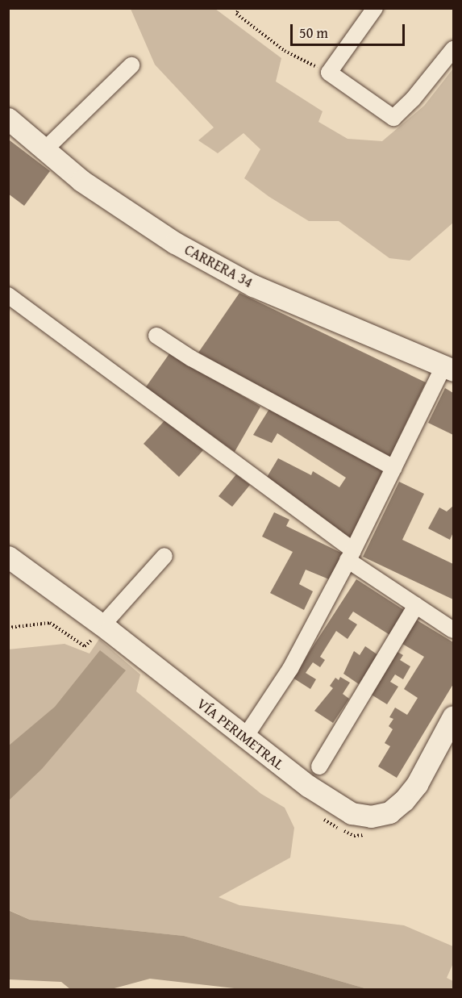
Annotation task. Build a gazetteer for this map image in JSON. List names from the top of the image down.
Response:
{
  "streets": {
    "street": ["CARRERA 34", "VÍA PERIMETRAL"]
  },
  "scale_bar": "50 m"
}
